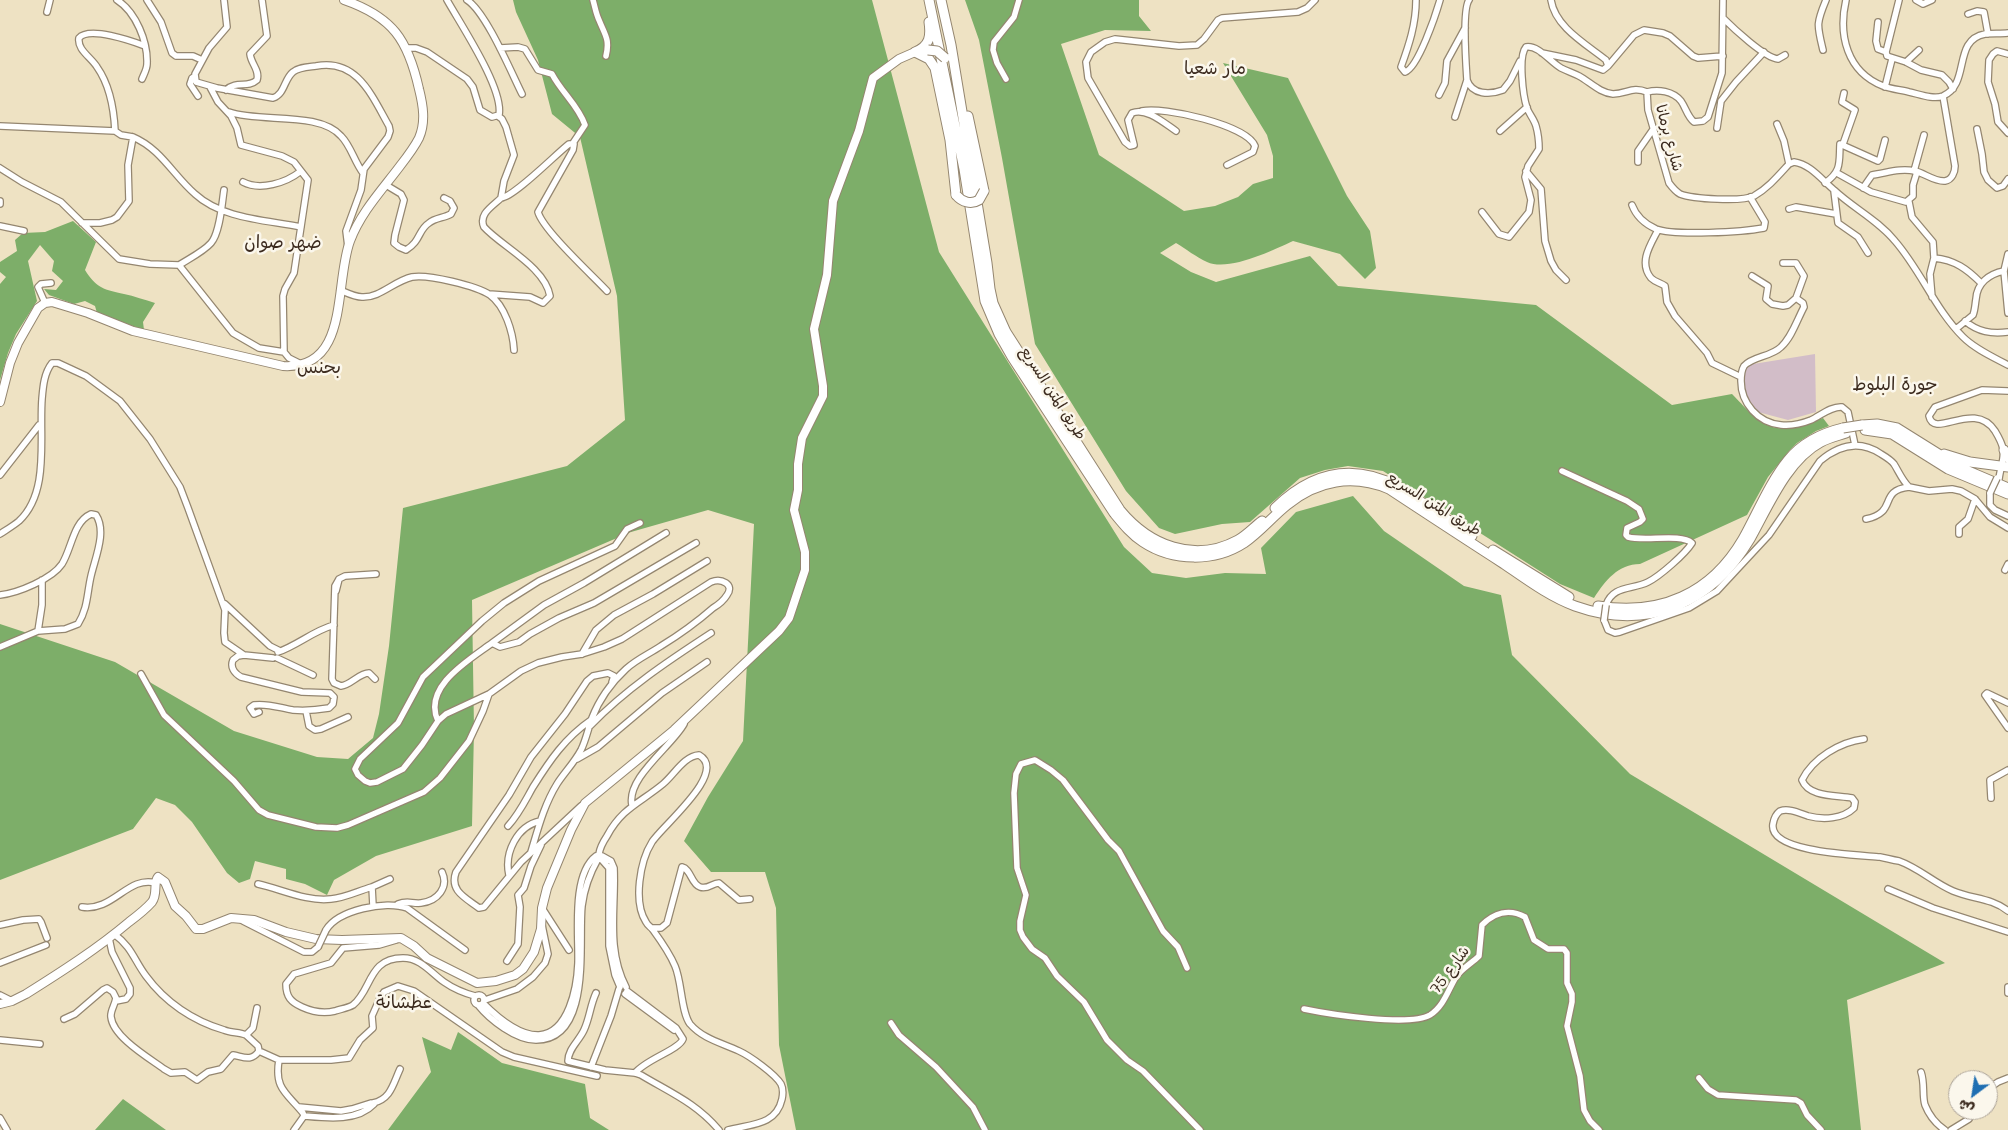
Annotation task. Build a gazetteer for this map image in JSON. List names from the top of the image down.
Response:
{
  "streets": {
    "highway": ["طريق المتن السريع"],
    "street": ["شارع برمانا", "شارع 75"]
  },
  "districts": [
    "مار شعيا",
    "ضهر صوان",
    "بحنس",
    "جورة البلوط",
    "عطشانة"
  ],
  "north": "bottom left"
}
